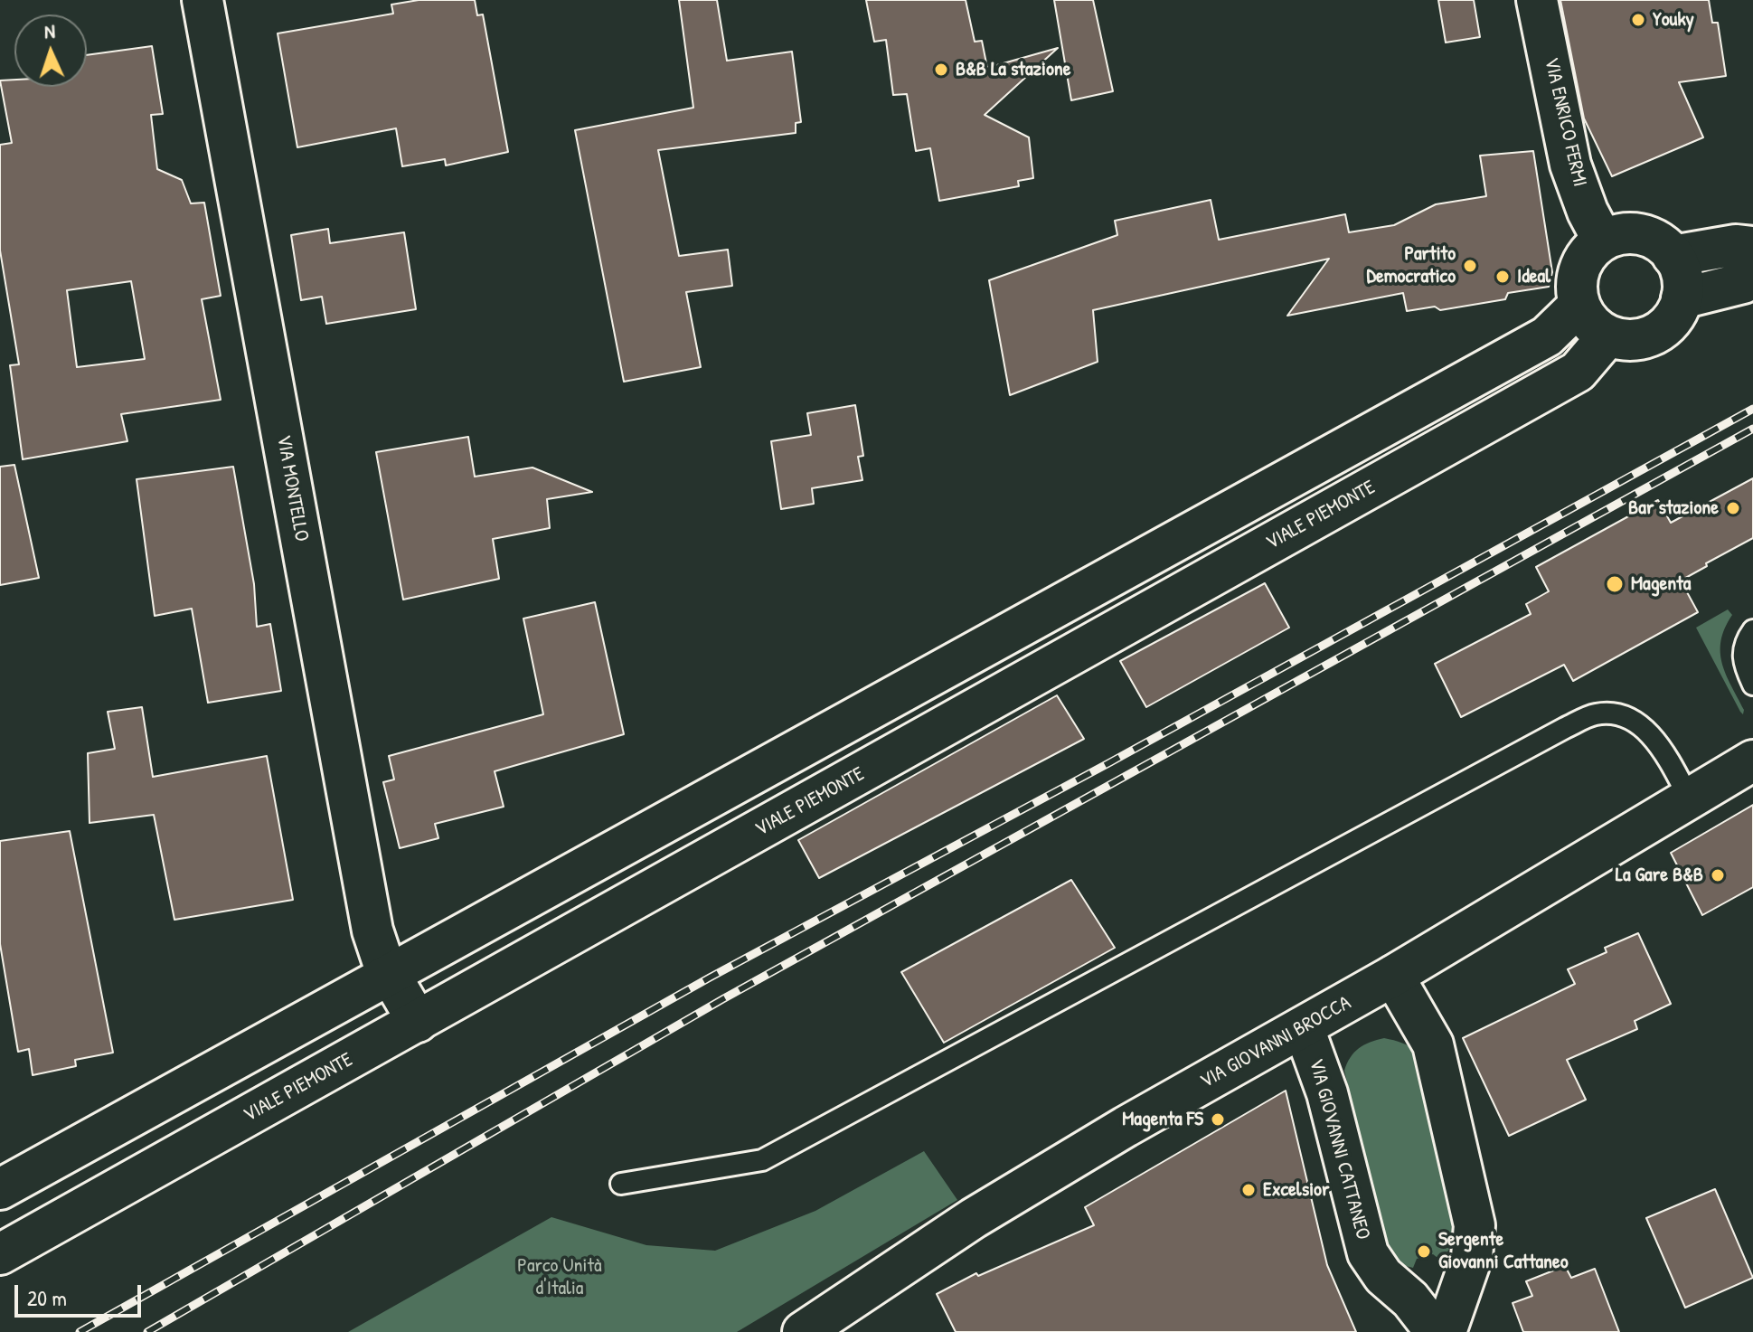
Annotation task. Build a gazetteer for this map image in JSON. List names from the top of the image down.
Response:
{
  "streets": {
    "street": [
      "VIA ENRICO FERMI",
      "VIA MONTELLO",
      "VIALE PIEMONTE",
      "VIA GIOVANNI BROCCA",
      "VIA GIOVANNI CATTANEO"
    ]
  },
  "crossings": [
    ["VIA ENRICO FERMI", "VIALE PIEMONTE"],
    ["VIA MONTELLO", "VIALE PIEMONTE"],
    ["VIA GIOVANNI BROCCA", "VIA GIOVANNI CATTANEO"]
  ],
  "parks": ["Parco Unità d'Italia"],
  "places": [
    "Youky",
    "B&B La stazione",
    "Partito Democratico",
    "Ideal",
    "Bar stazione",
    "Magenta",
    "La Gare B&B",
    "Magenta FS",
    "Excelsior",
    "Sergente Giovanni Cattaneo"
  ],
  "scale_bar": "20 m",
  "north": "top"
}
